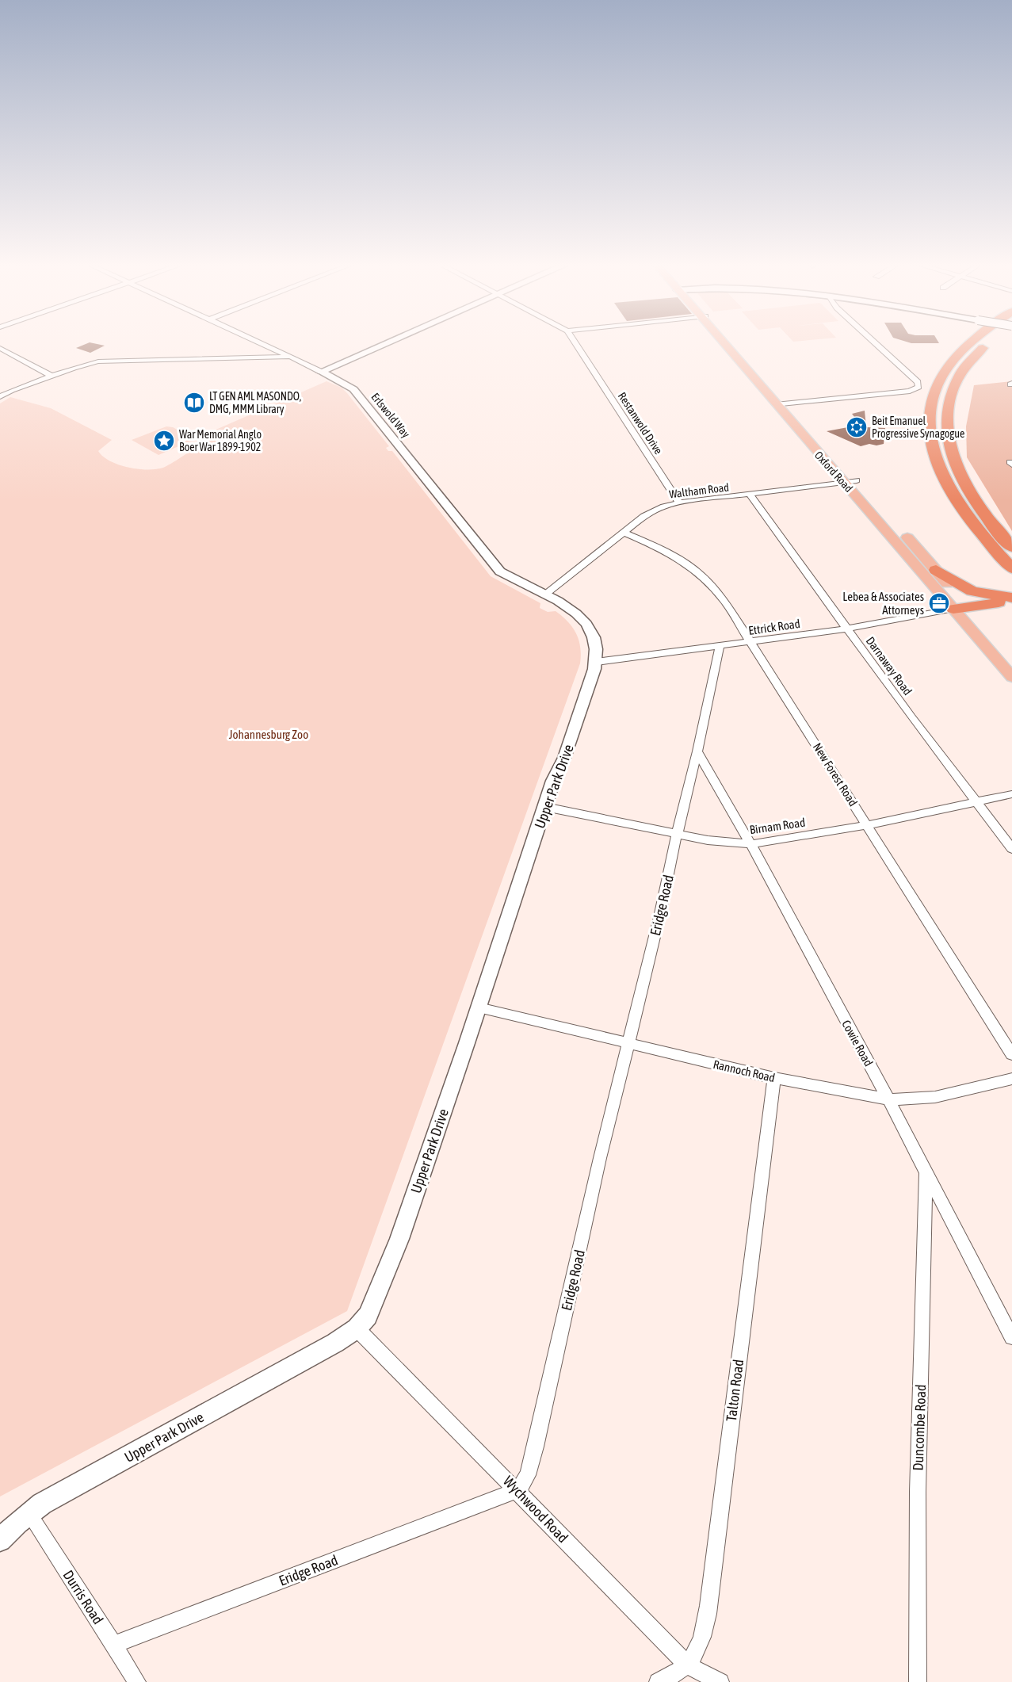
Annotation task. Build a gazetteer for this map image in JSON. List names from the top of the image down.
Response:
{
  "streets": {
    "main road": ["Erlswold Way", "Oxford Road", "Upper Park Drive"],
    "street": [
      "Restanwold Drive",
      "Waltham Road",
      "Ettrick Road",
      "Darnaway Road",
      "New Forest Road",
      "Birnam Road",
      "Eridge Road",
      "Cowie Road",
      "Rannoch Road",
      "Talton Road",
      "Duncombe Road",
      "Wychwood Road",
      "Durris Road"
    ]
  },
  "crossings": [
    ["Erlswold Way", "Waltham Road"],
    ["Erlswold Way", "Upper Park Drive"],
    ["Restanwold Drive", "Waltham Road"],
    ["Oxford Road", "Waltham Road"],
    ["Oxford Road", "Ettrick Road"],
    ["Waltham Road", "Darnaway Road"],
    ["Waltham Road", "New Forest Road"],
    ["Waltham Road", "Upper Park Drive"],
    ["Ettrick Road", "Darnaway Road"],
    ["Ettrick Road", "New Forest Road"],
    ["Ettrick Road", "Upper Park Drive"],
    ["Ettrick Road", "Eridge Road"],
    ["Darnaway Road", "Birnam Road"],
    ["New Forest Road", "Birnam Road"],
    ["Upper Park Drive", "Birnam Road"],
    ["Upper Park Drive", "Rannoch Road"],
    ["Upper Park Drive", "Wychwood Road"],
    ["Upper Park Drive", "Durris Road"],
    ["Birnam Road", "Eridge Road"],
    ["Birnam Road", "Cowie Road"],
    ["Eridge Road", "Cowie Road"],
    ["Eridge Road", "Rannoch Road"],
    ["Eridge Road", "Wychwood Road"],
    ["Eridge Road", "Durris Road"],
    ["Cowie Road", "Rannoch Road"],
    ["Cowie Road", "Duncombe Road"],
    ["Rannoch Road", "Talton Road"],
    ["Talton Road", "Wychwood Road"]
  ],
  "parks": ["Johannesburg Zoo"],
  "places": {
    "library": ["LT GEN AML MASONDO, DMG, MMM Library"],
    "synagogue": ["Beit Emanuel Progressive Synagogue"],
    "place": ["War Memorial Anglo Boer War 1899-1902"],
    "office": ["Lebea & Associates Attorneys"]
  }
}
